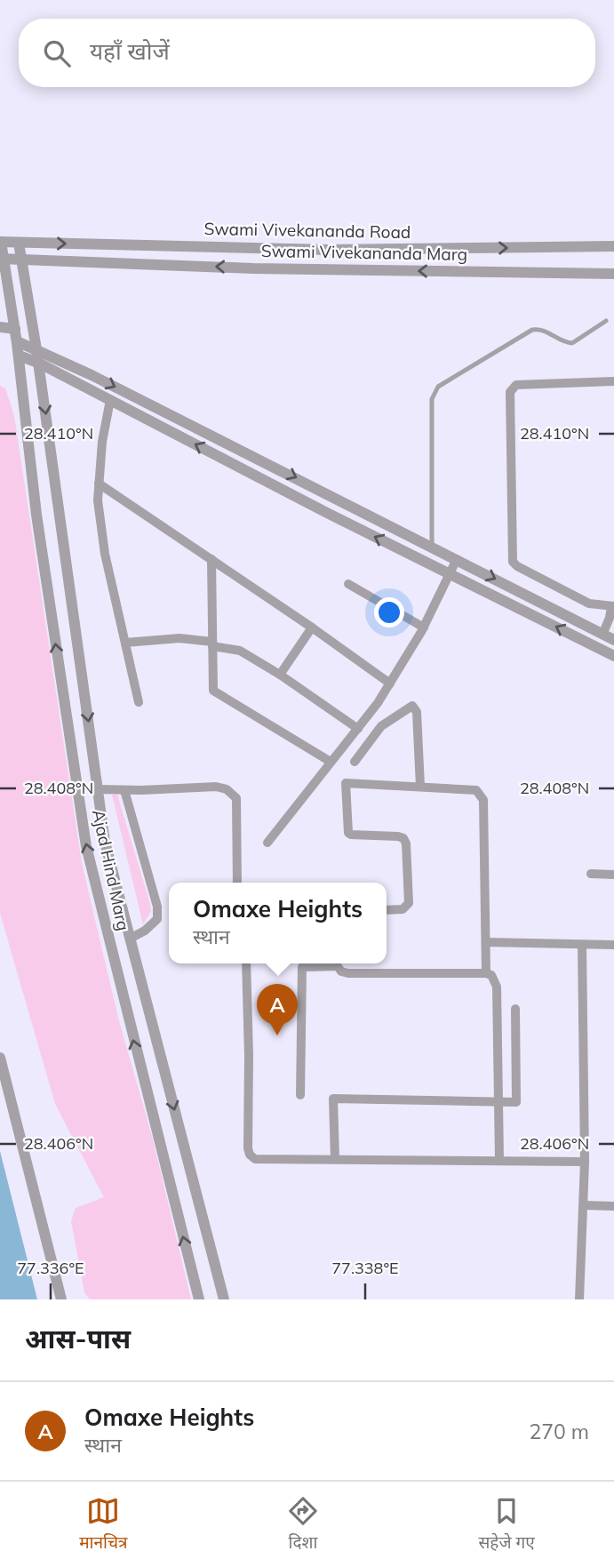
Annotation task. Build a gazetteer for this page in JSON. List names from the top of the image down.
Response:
{
  "streets": {
    "street": ["Swami Vivekananda Road", "Swami Vivekananda Marg", "Ajad Hind Marg"]
  },
  "crossings": [
    ["Swami Vivekananda Road", "Ajad Hind Marg"],
    ["Swami Vivekananda Marg", "Ajad Hind Marg"]
  ],
  "one_way": ["Swami Vivekananda Road", "Swami Vivekananda Marg"],
  "page": {
    "search": "यहाँ खोजें",
    "popup": ["Omaxe Heights", "स्थान"],
    "pins": "A",
    "heading": "आस-पास",
    "list": [
      {
        "mark": "A",
        "name": "Omaxe Heights",
        "note": "स्थान",
        "value": "270 m"
      }
    ],
    "nav": ["मानचित्र", "दिशा", "सहेजे गए"]
  },
  "coordinates": [
    "28.410°N",
    "28.408°N",
    "28.406°N",
    "77.336°E",
    "77.338°E"
  ]
}
